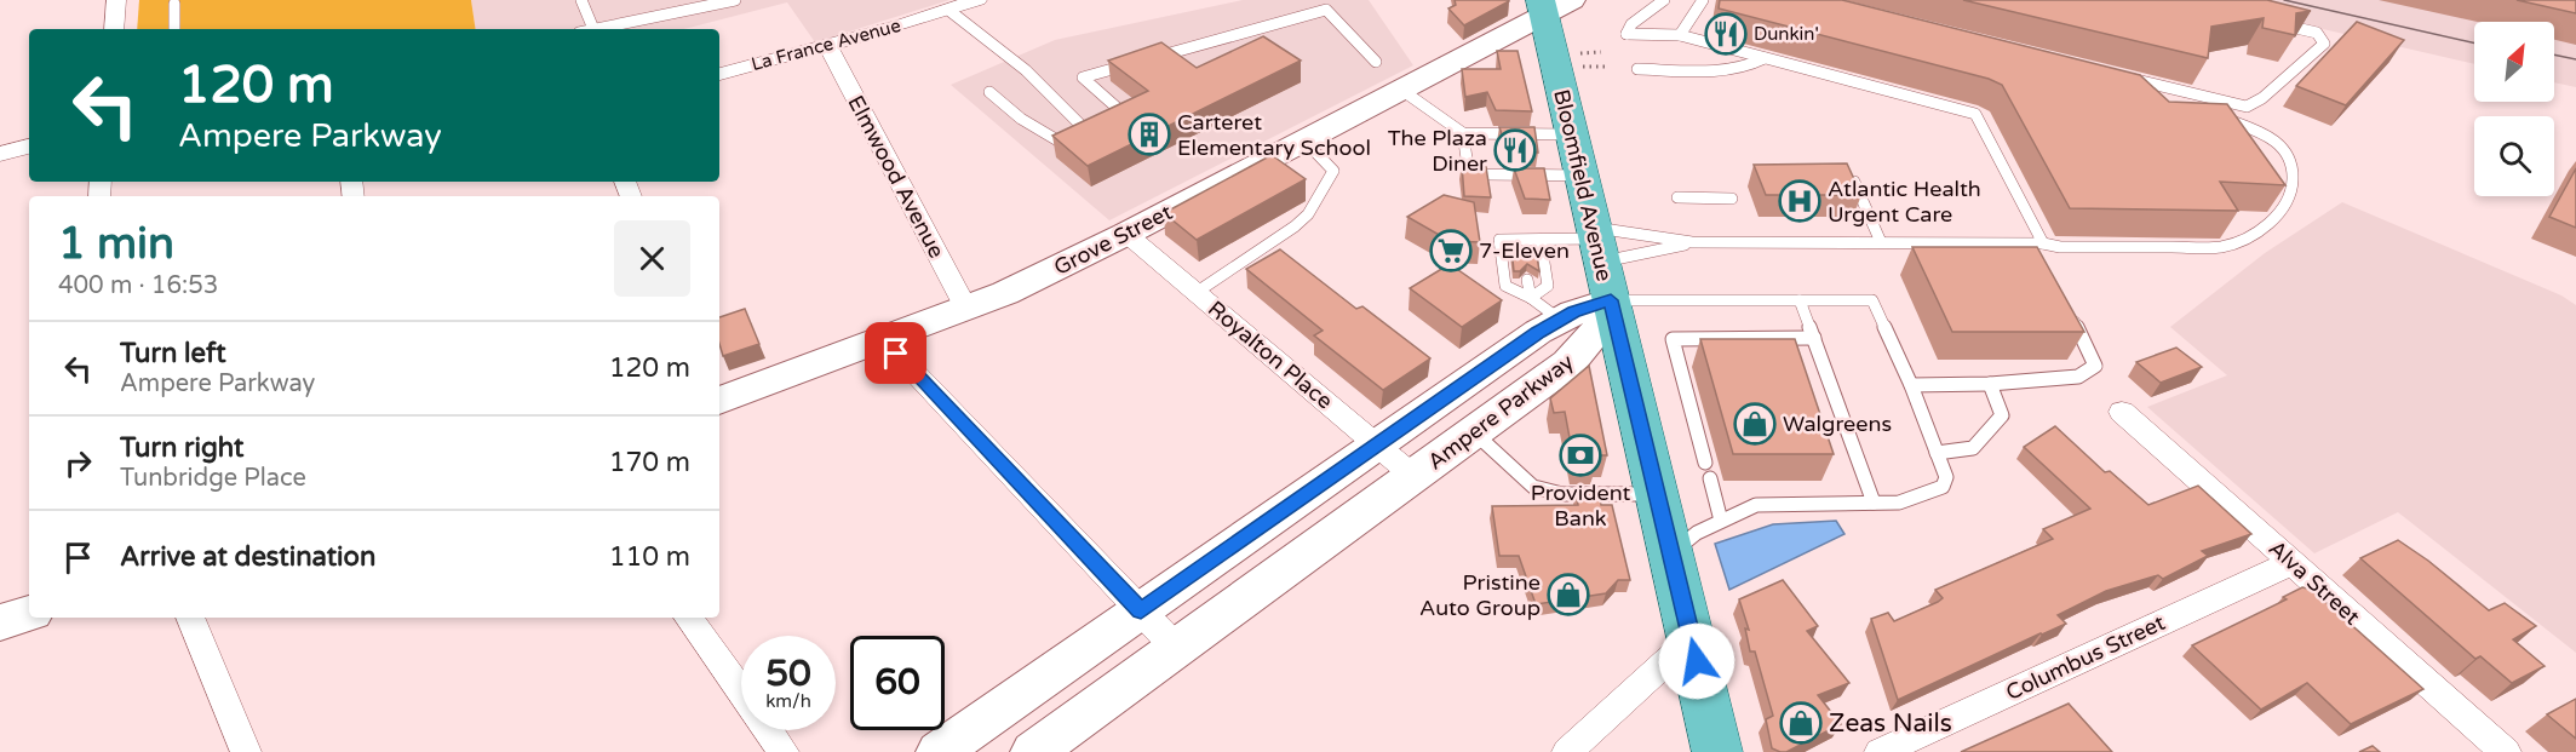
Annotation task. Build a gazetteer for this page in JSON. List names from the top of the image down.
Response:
{
  "streets": {
    "main road": ["Bloomfield Avenue"],
    "street": [
      "La France Avenue",
      "Elmwood Avenue",
      "Grove Street",
      "Royalton Place",
      "Ampere Parkway",
      "Alva Street",
      "Columbus Street"
    ]
  },
  "crossings": [
    ["La France Avenue", "Elmwood Avenue"],
    ["Elmwood Avenue", "Grove Street"],
    ["Bloomfield Avenue", "Grove Street"],
    ["Bloomfield Avenue", "Ampere Parkway"],
    ["Grove Street", "Royalton Place"],
    ["Royalton Place", "Ampere Parkway"],
    ["Alva Street", "Columbus Street"]
  ],
  "places": {
    "restaurant": ["Dunkin'", "The Plaza Diner"],
    "building": ["Carteret Elementary School"],
    "hospital": ["Atlantic Health Urgent Care"],
    "supermarket": ["7-Eleven"],
    "shop": ["Walgreens", "Pristine Auto Group", "Zeas Nails"],
    "bank": ["Provident Bank"]
  },
  "north": "top right",
  "page": {
    "turn": ["120 m", "Ampere Parkway"],
    "heading": ["1 min", "400 m · 16:53"],
    "list": [
      {
        "name": "Turn left",
        "note": "Ampere Parkway",
        "value": "120 m"
      },
      {
        "name": "Turn right",
        "note": "Tunbridge Place",
        "value": "170 m"
      },
      {
        "name": "Arrive at destination",
        "value": "110 m"
      }
    ],
    "speed": "50 km/h",
    "limit": "60"
  }
}
